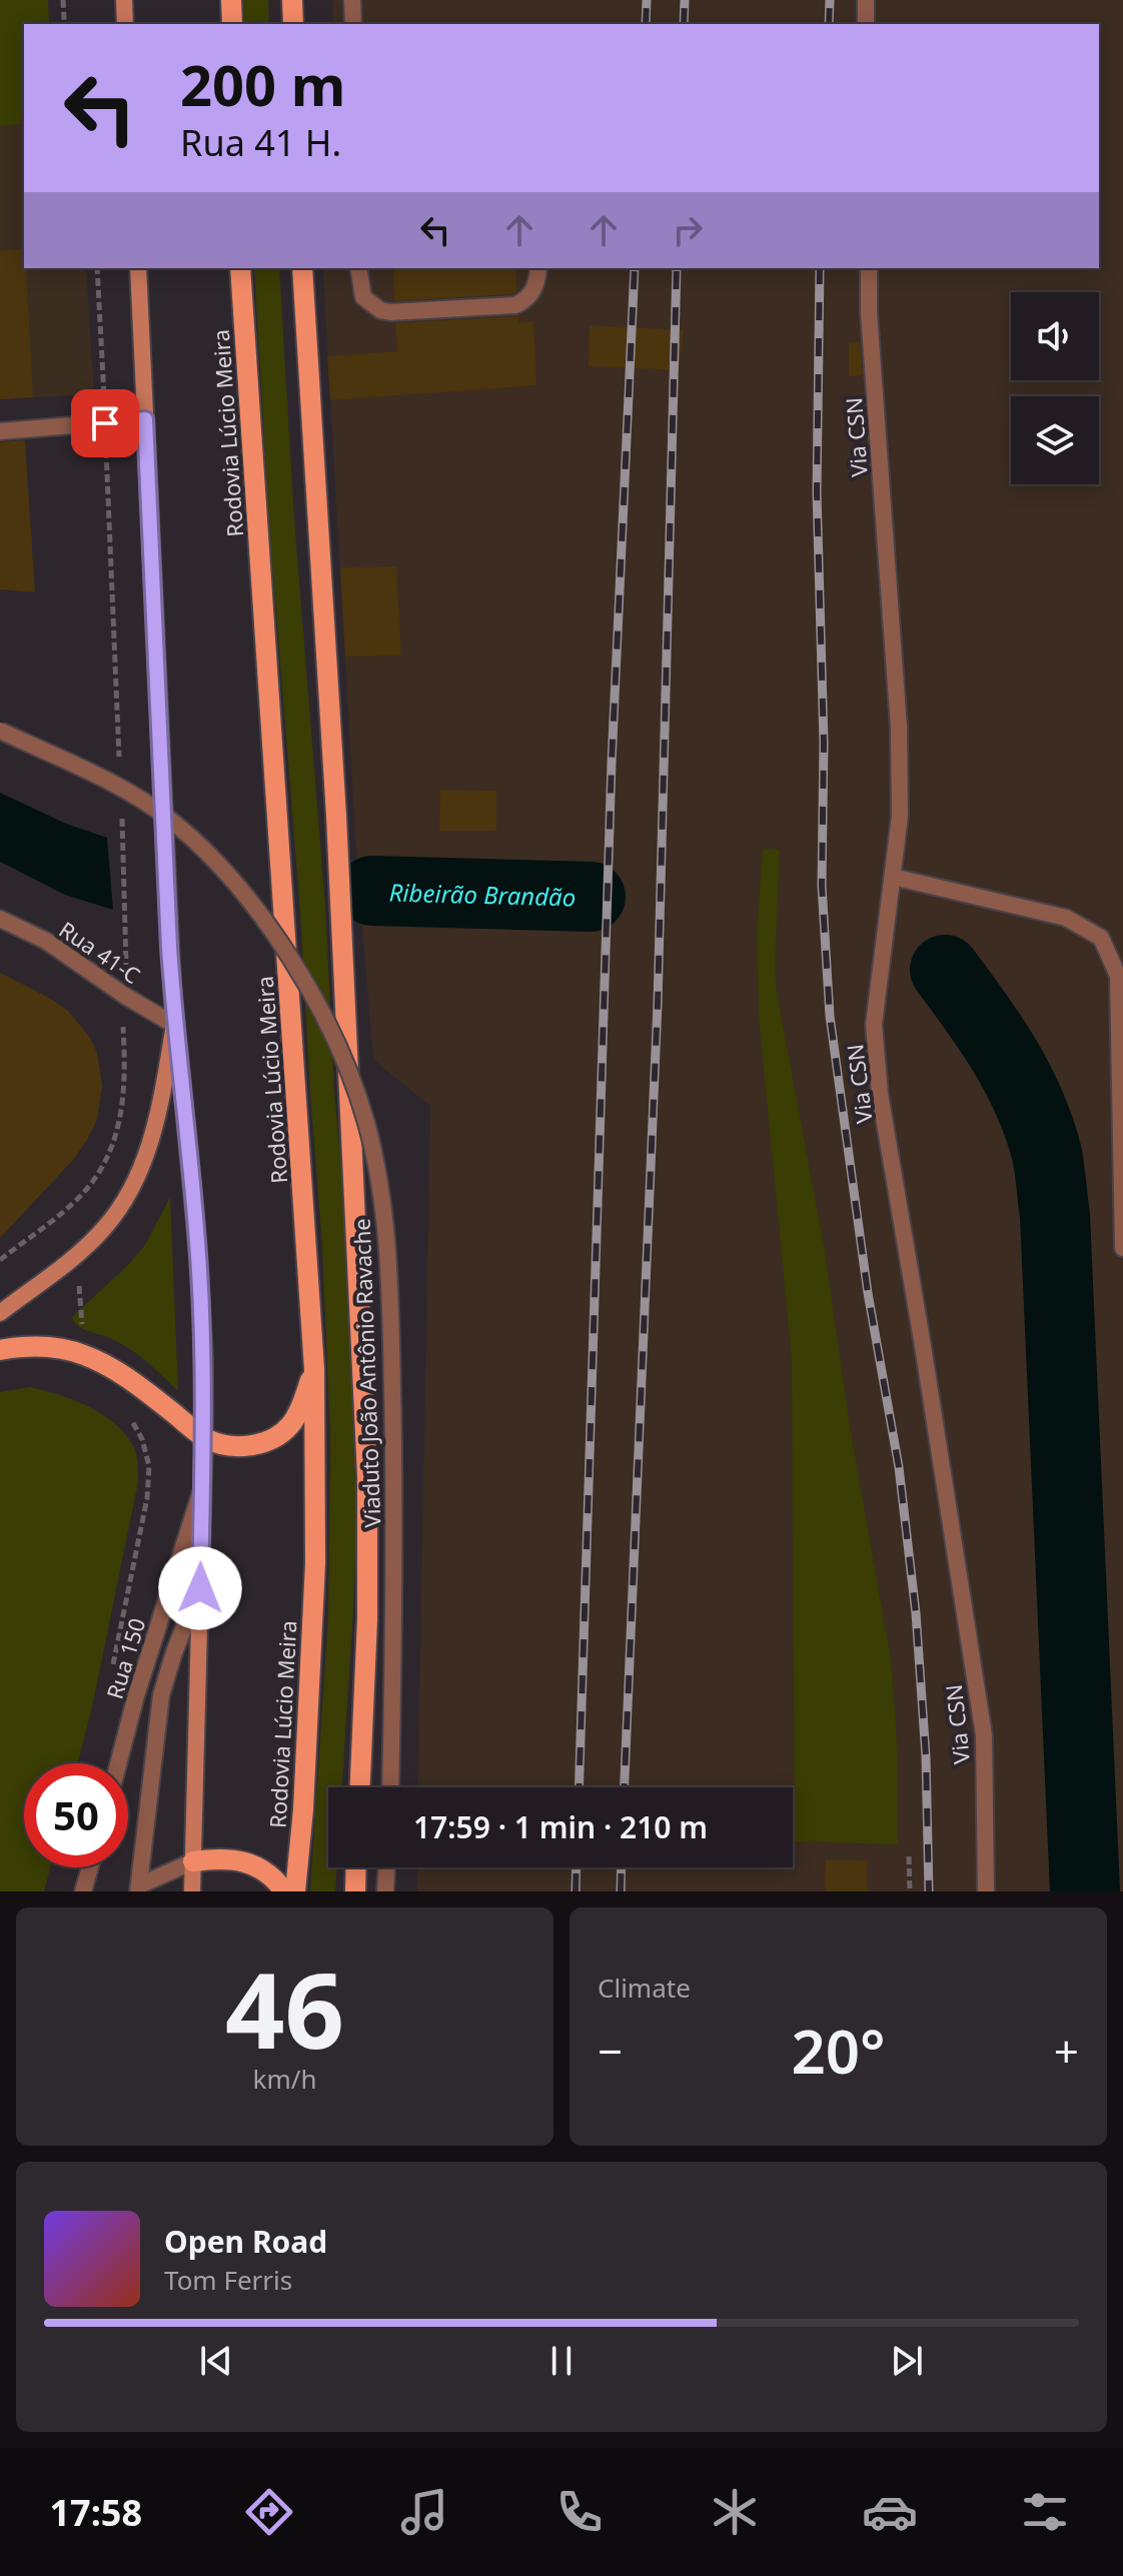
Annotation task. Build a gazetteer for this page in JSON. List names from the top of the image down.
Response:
{
  "streets": {
    "main road": ["Rodovia Lúcio Meira"],
    "street": [
      "Via CSN",
      "Rua 41-C",
      "Viaduto João Antônio Ravache",
      "Rua 150"
    ]
  },
  "water": ["Ribeirão Brandão"],
  "page": {
    "turn": ["200 m", "Rua 41 H."],
    "limit": "50",
    "trip": "17:59 · 1 min · 210 m",
    "tile": [
      ["46", "km/h"],
      "Climate"
    ],
    "heat": ["−", "20°", "+"],
    "song": ["Open Road", "Tom Ferris"],
    "tabs": "17:58"
  }
}
